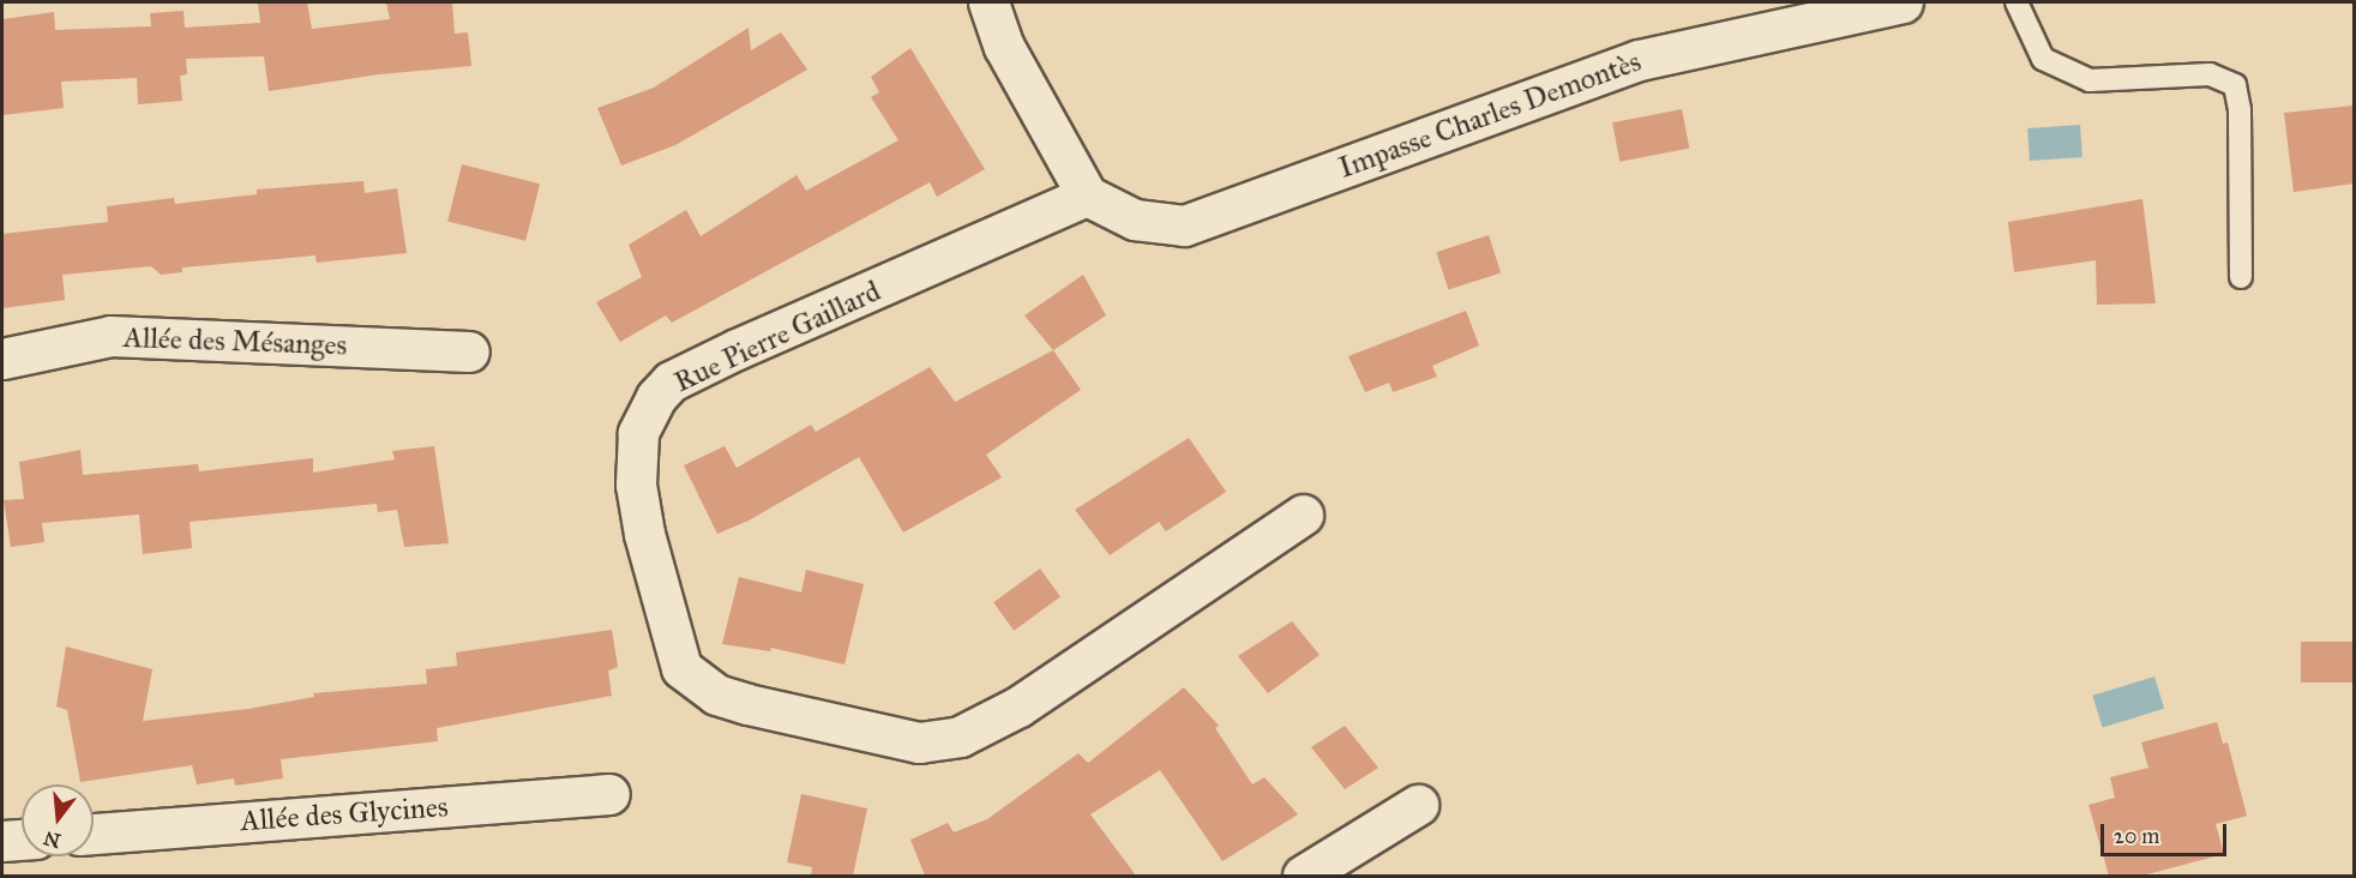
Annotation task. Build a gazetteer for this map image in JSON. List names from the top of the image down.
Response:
{
  "streets": {
    "street": [
      "Impasse Charles Demontès",
      "Rue Pierre Gaillard",
      "Allée des Mésanges",
      "Allée des Glycines"
    ]
  },
  "crossings": [
    ["Impasse Charles Demontès", "Rue Pierre Gaillard"]
  ],
  "scale_bar": "20 m",
  "north": "bottom"
}
